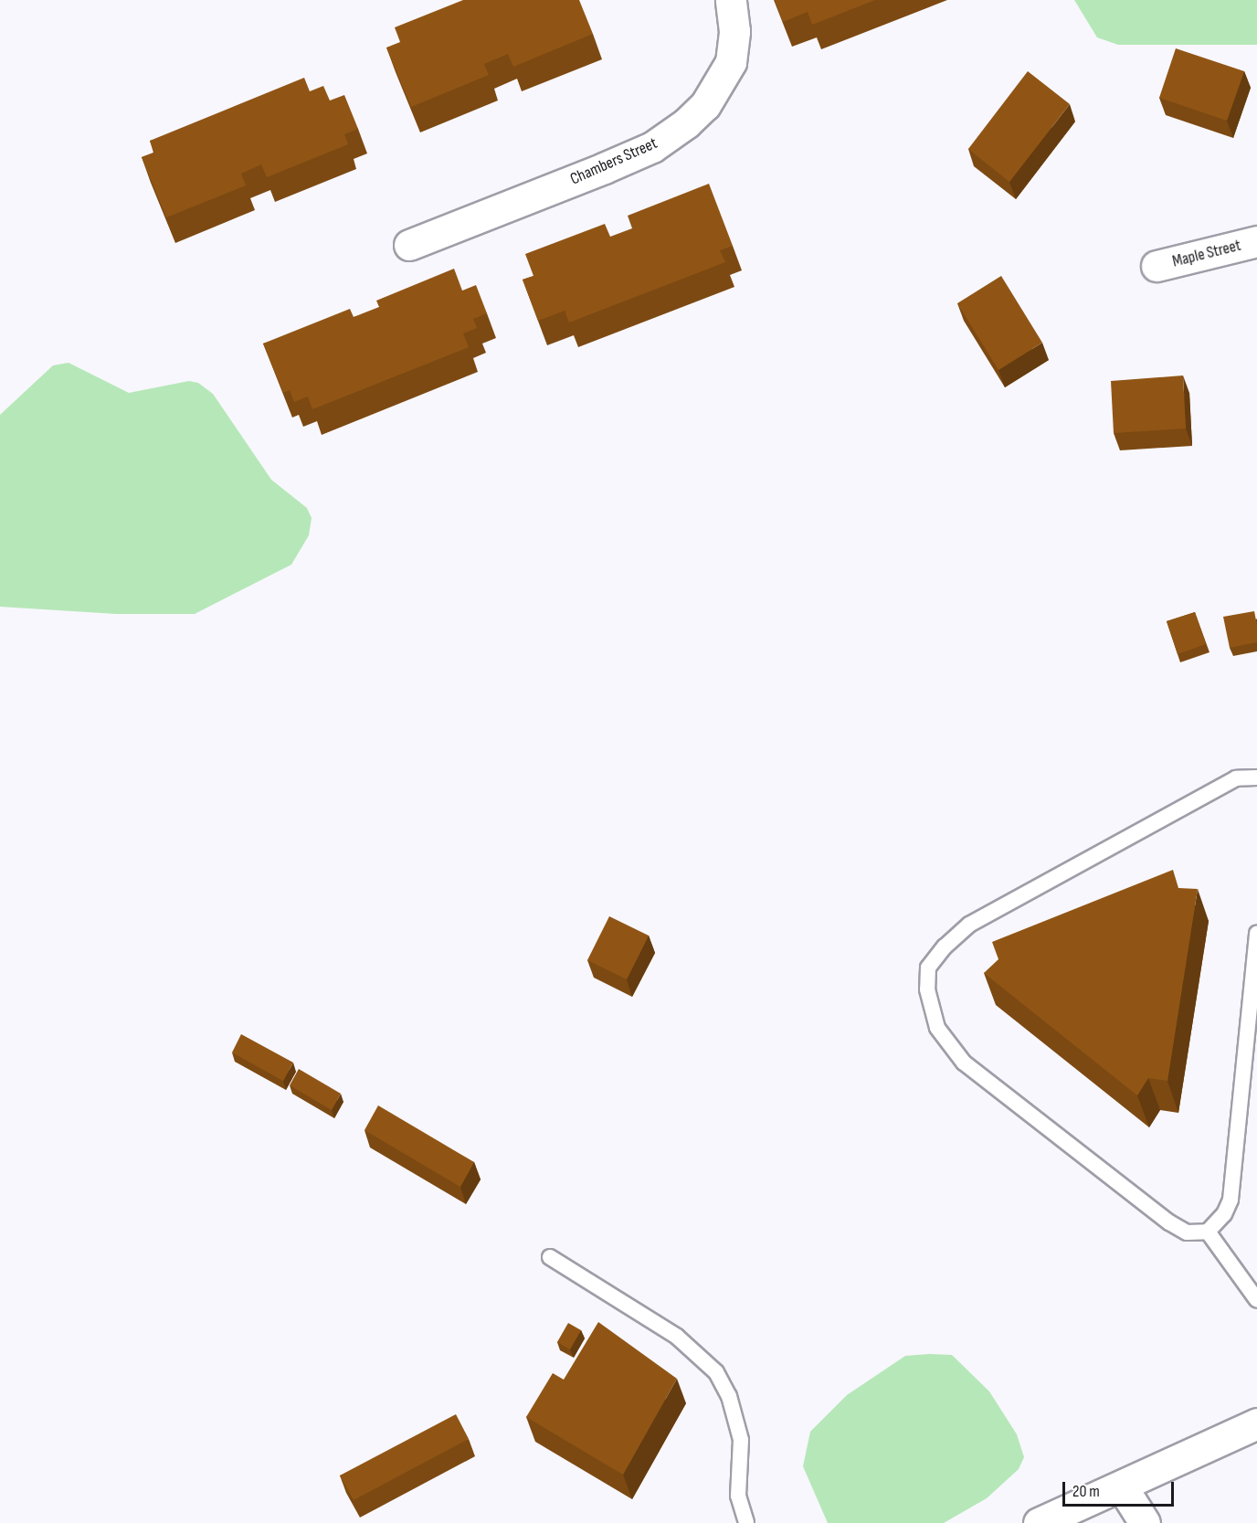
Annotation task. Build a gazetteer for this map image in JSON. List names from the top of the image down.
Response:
{
  "streets": {
    "street": ["Chambers Street", "Maple Street"]
  },
  "scale_bar": "20 m"
}
